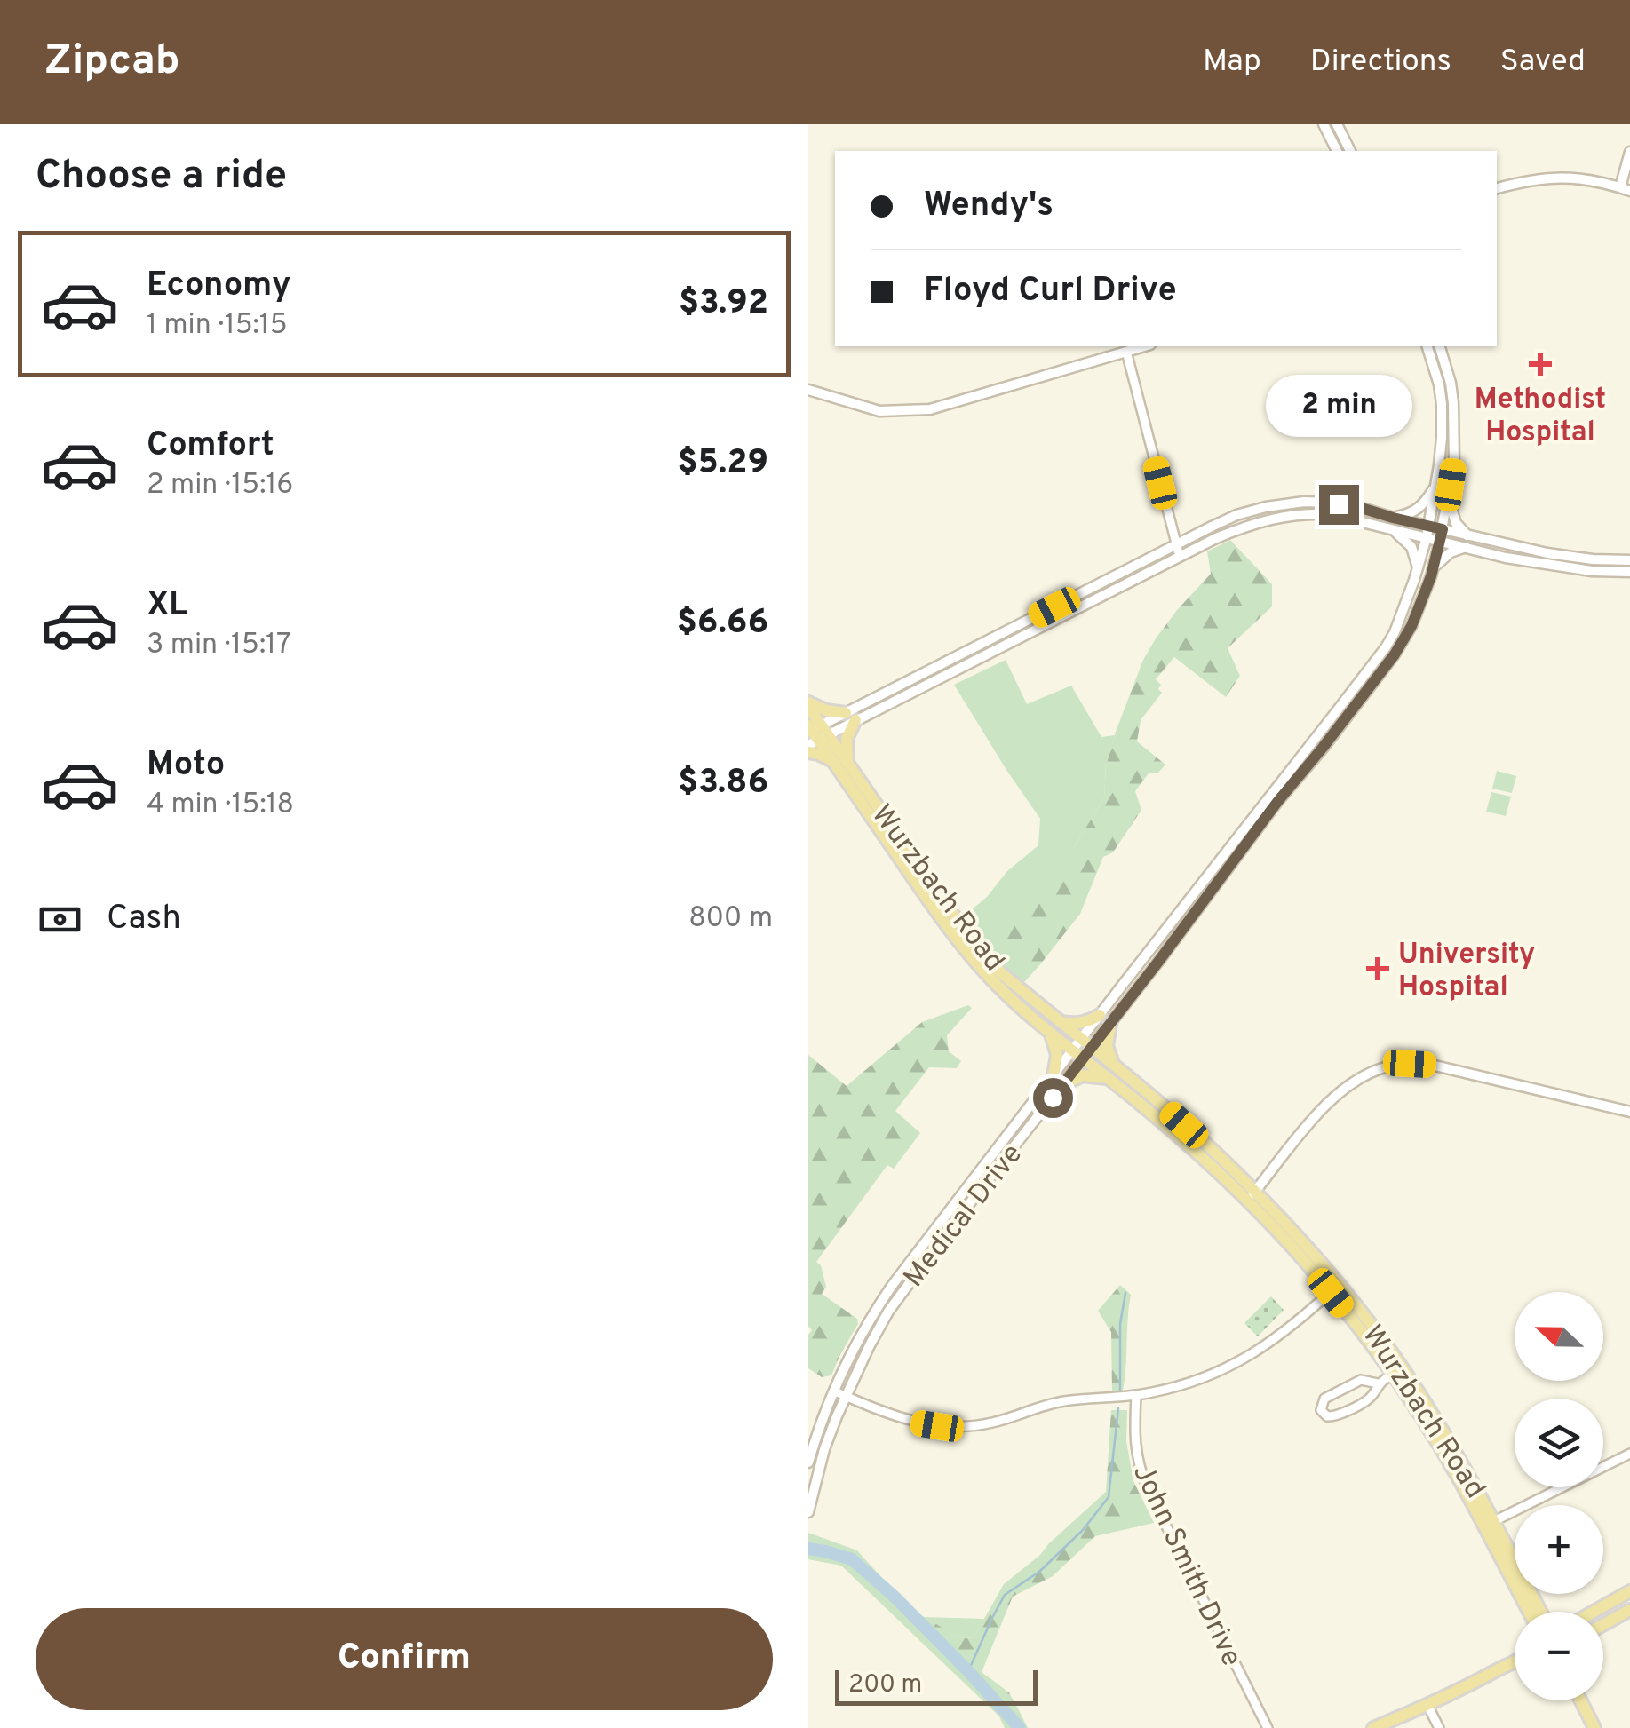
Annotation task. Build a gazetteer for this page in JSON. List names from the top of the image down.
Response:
{
  "streets": {
    "main road": ["Wurzbach Road"],
    "street": ["Medical Drive", "John Smith Drive"]
  },
  "crossings": [
    ["Wurzbach Road", "Medical Drive"]
  ],
  "places": {
    "health": ["Methodist Hospital", "University Hospital"]
  },
  "scale_bar": "200 m",
  "north": "left",
  "page": {
    "header": "Zipcab",
    "nav": ["Map", "Directions", "Saved"],
    "heading": "Choose a ride",
    "banner": ["Wendy's", "Floyd Curl Drive"],
    "list": [
      {
        "name": "Economy",
        "note": "1 min · 15:15",
        "value": "$3.92"
      },
      {
        "name": "Comfort",
        "note": "2 min · 15:16",
        "value": "$5.29"
      },
      {
        "name": "XL",
        "note": "3 min · 15:17",
        "value": "$6.66"
      },
      {
        "name": "Moto",
        "note": "4 min · 15:18",
        "value": "$3.86"
      }
    ],
    "bubble": "2 min",
    "pay": ["Cash", "800 m"],
    "map_buttons": ["+", "−"],
    "buttons": "Confirm",
    "scale": "200 m"
  }
}
